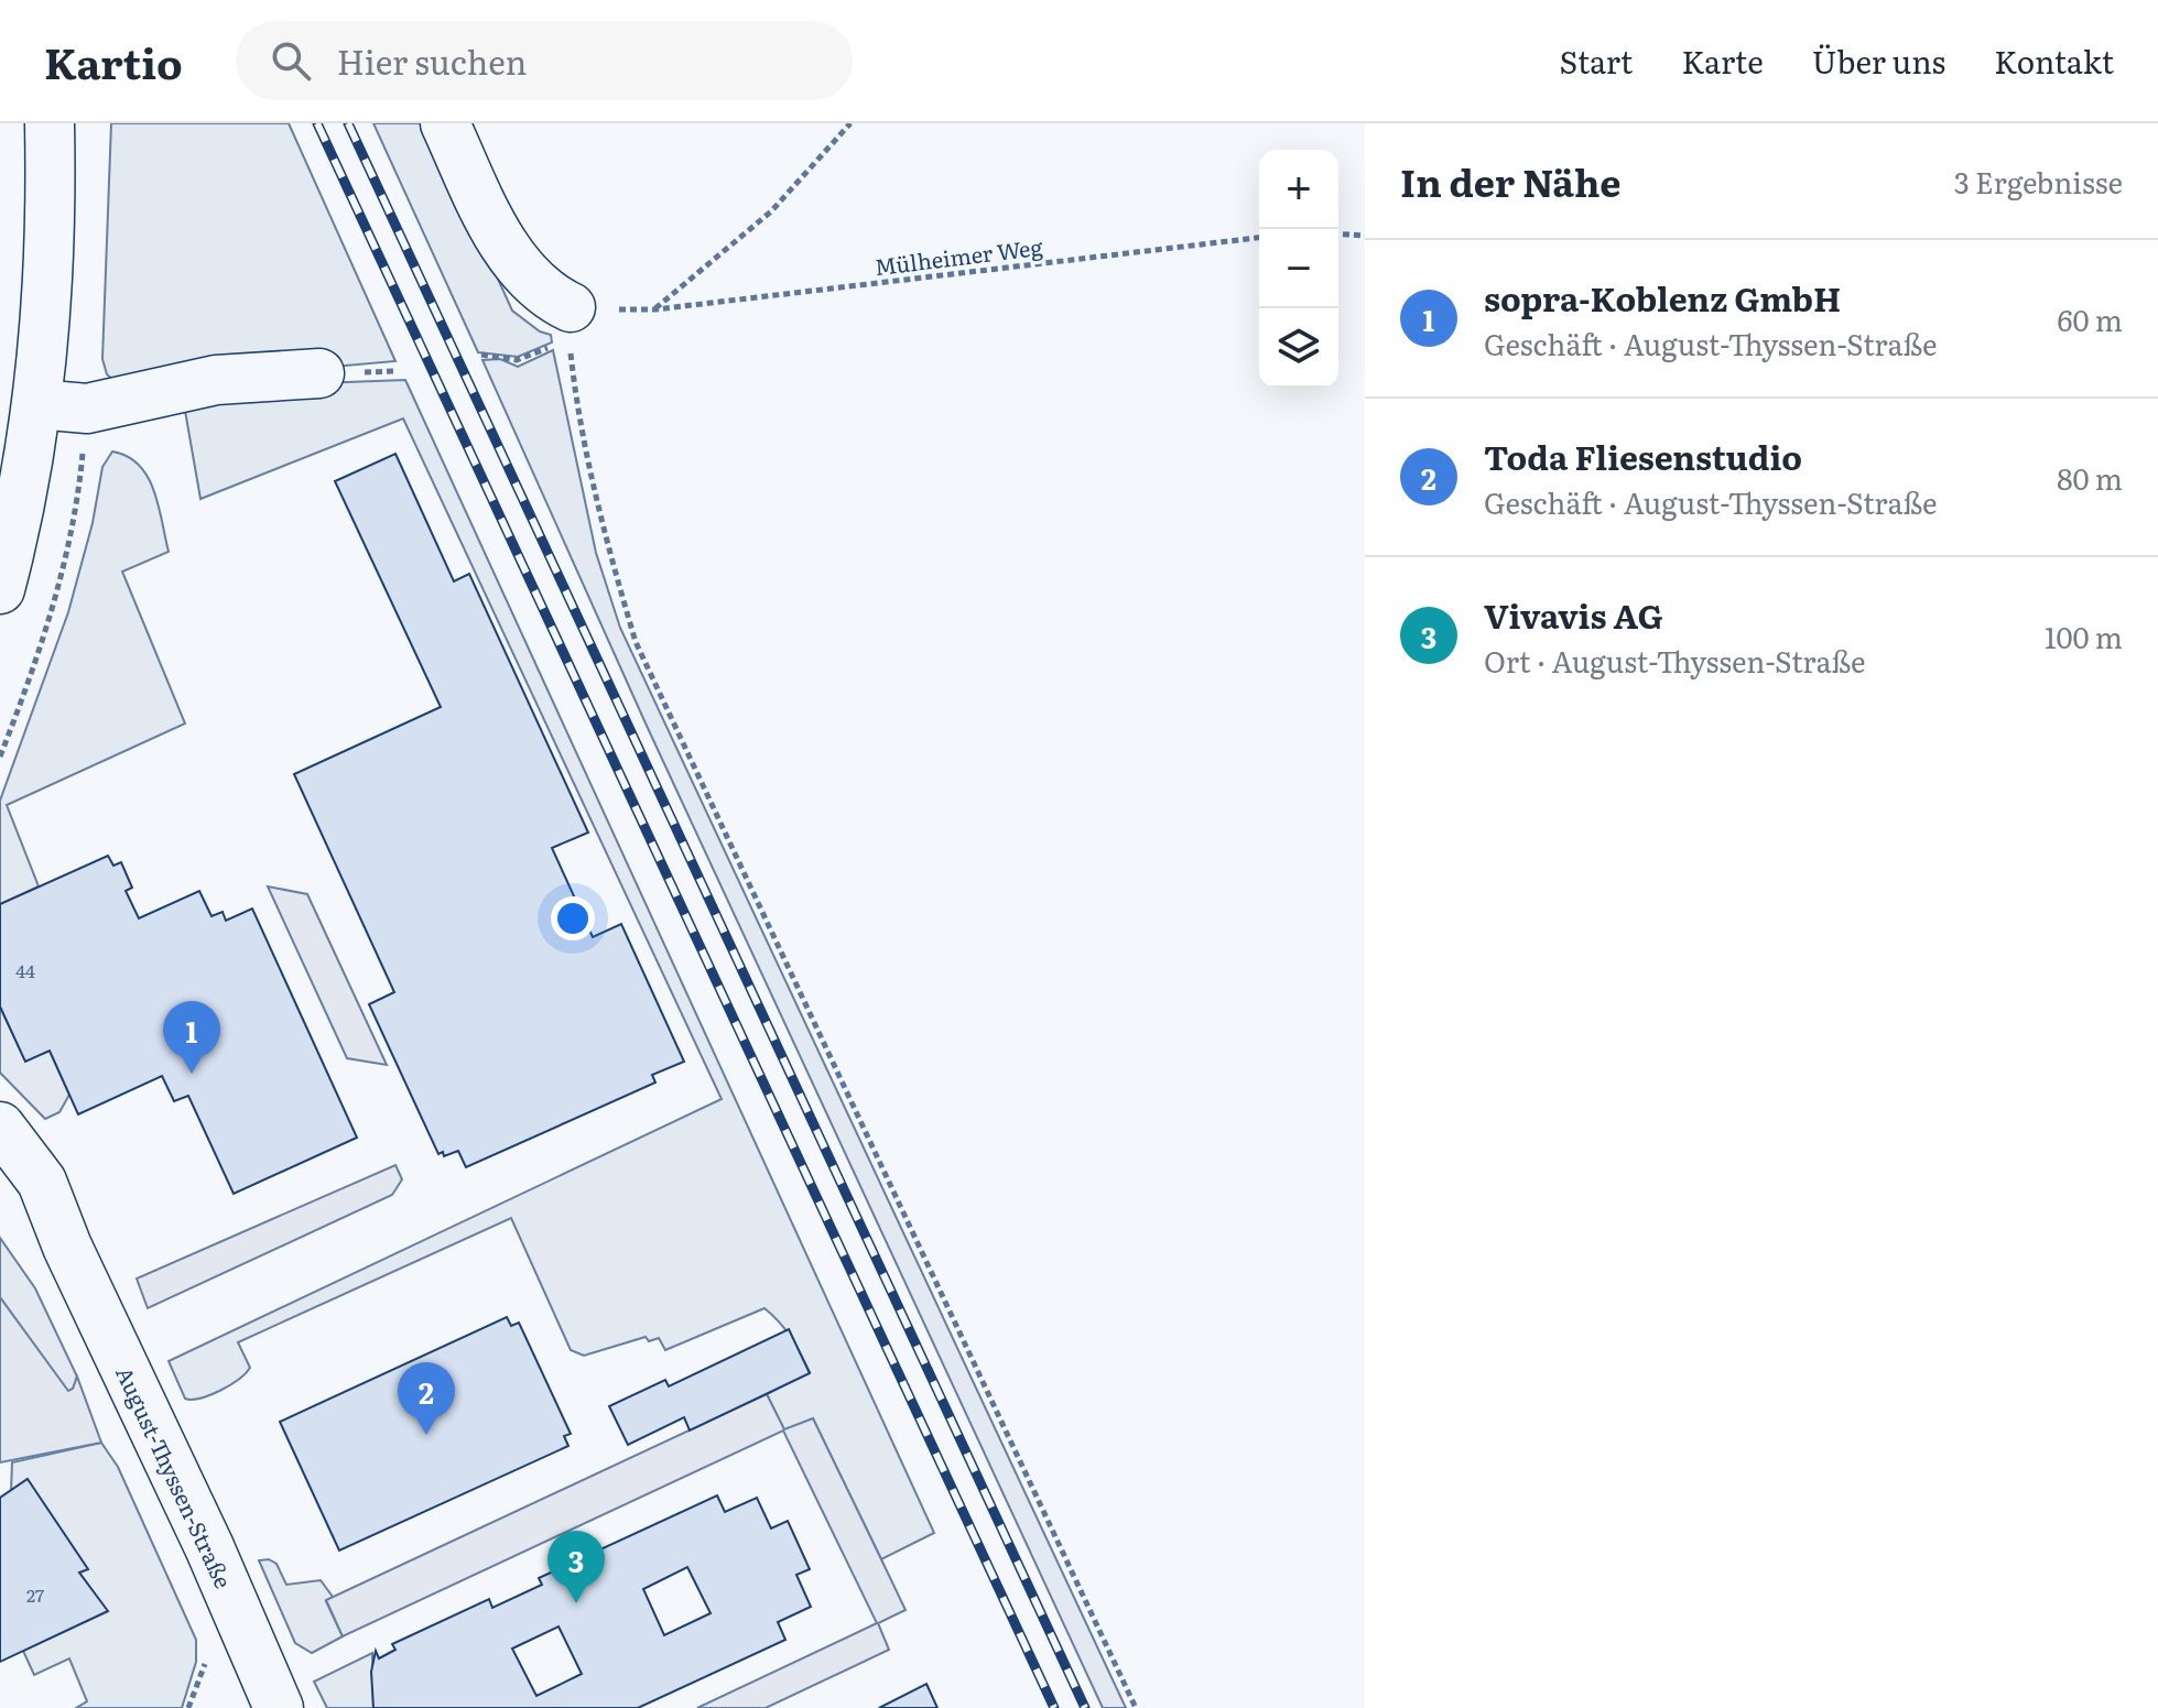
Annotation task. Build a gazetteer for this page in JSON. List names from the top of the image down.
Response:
{
  "streets": {
    "street": ["August-Thyssen-Straße"],
    "path": ["Mülheimer Weg"]
  },
  "house_numbers": ["44", "27"],
  "page": {
    "header": "Kartio",
    "search": "Hier suchen",
    "nav": [
      "Start",
      "Karte",
      "Über uns",
      "Kontakt"
    ],
    "heading": ["In der Nähe", "3 Ergebnisse"],
    "map_buttons": ["+", "−"],
    "list": [
      {
        "mark": "1",
        "name": "sopra-Koblenz GmbH",
        "note": "Geschäft · August-Thyssen-Straße",
        "value": "60 m"
      },
      {
        "mark": "2",
        "name": "Toda Fliesenstudio",
        "note": "Geschäft · August-Thyssen-Straße",
        "value": "80 m"
      },
      {
        "mark": "3",
        "name": "Vivavis AG",
        "note": "Ort · August-Thyssen-Straße",
        "value": "100 m"
      }
    ],
    "pins": ["1", "2", "3"]
  }
}
